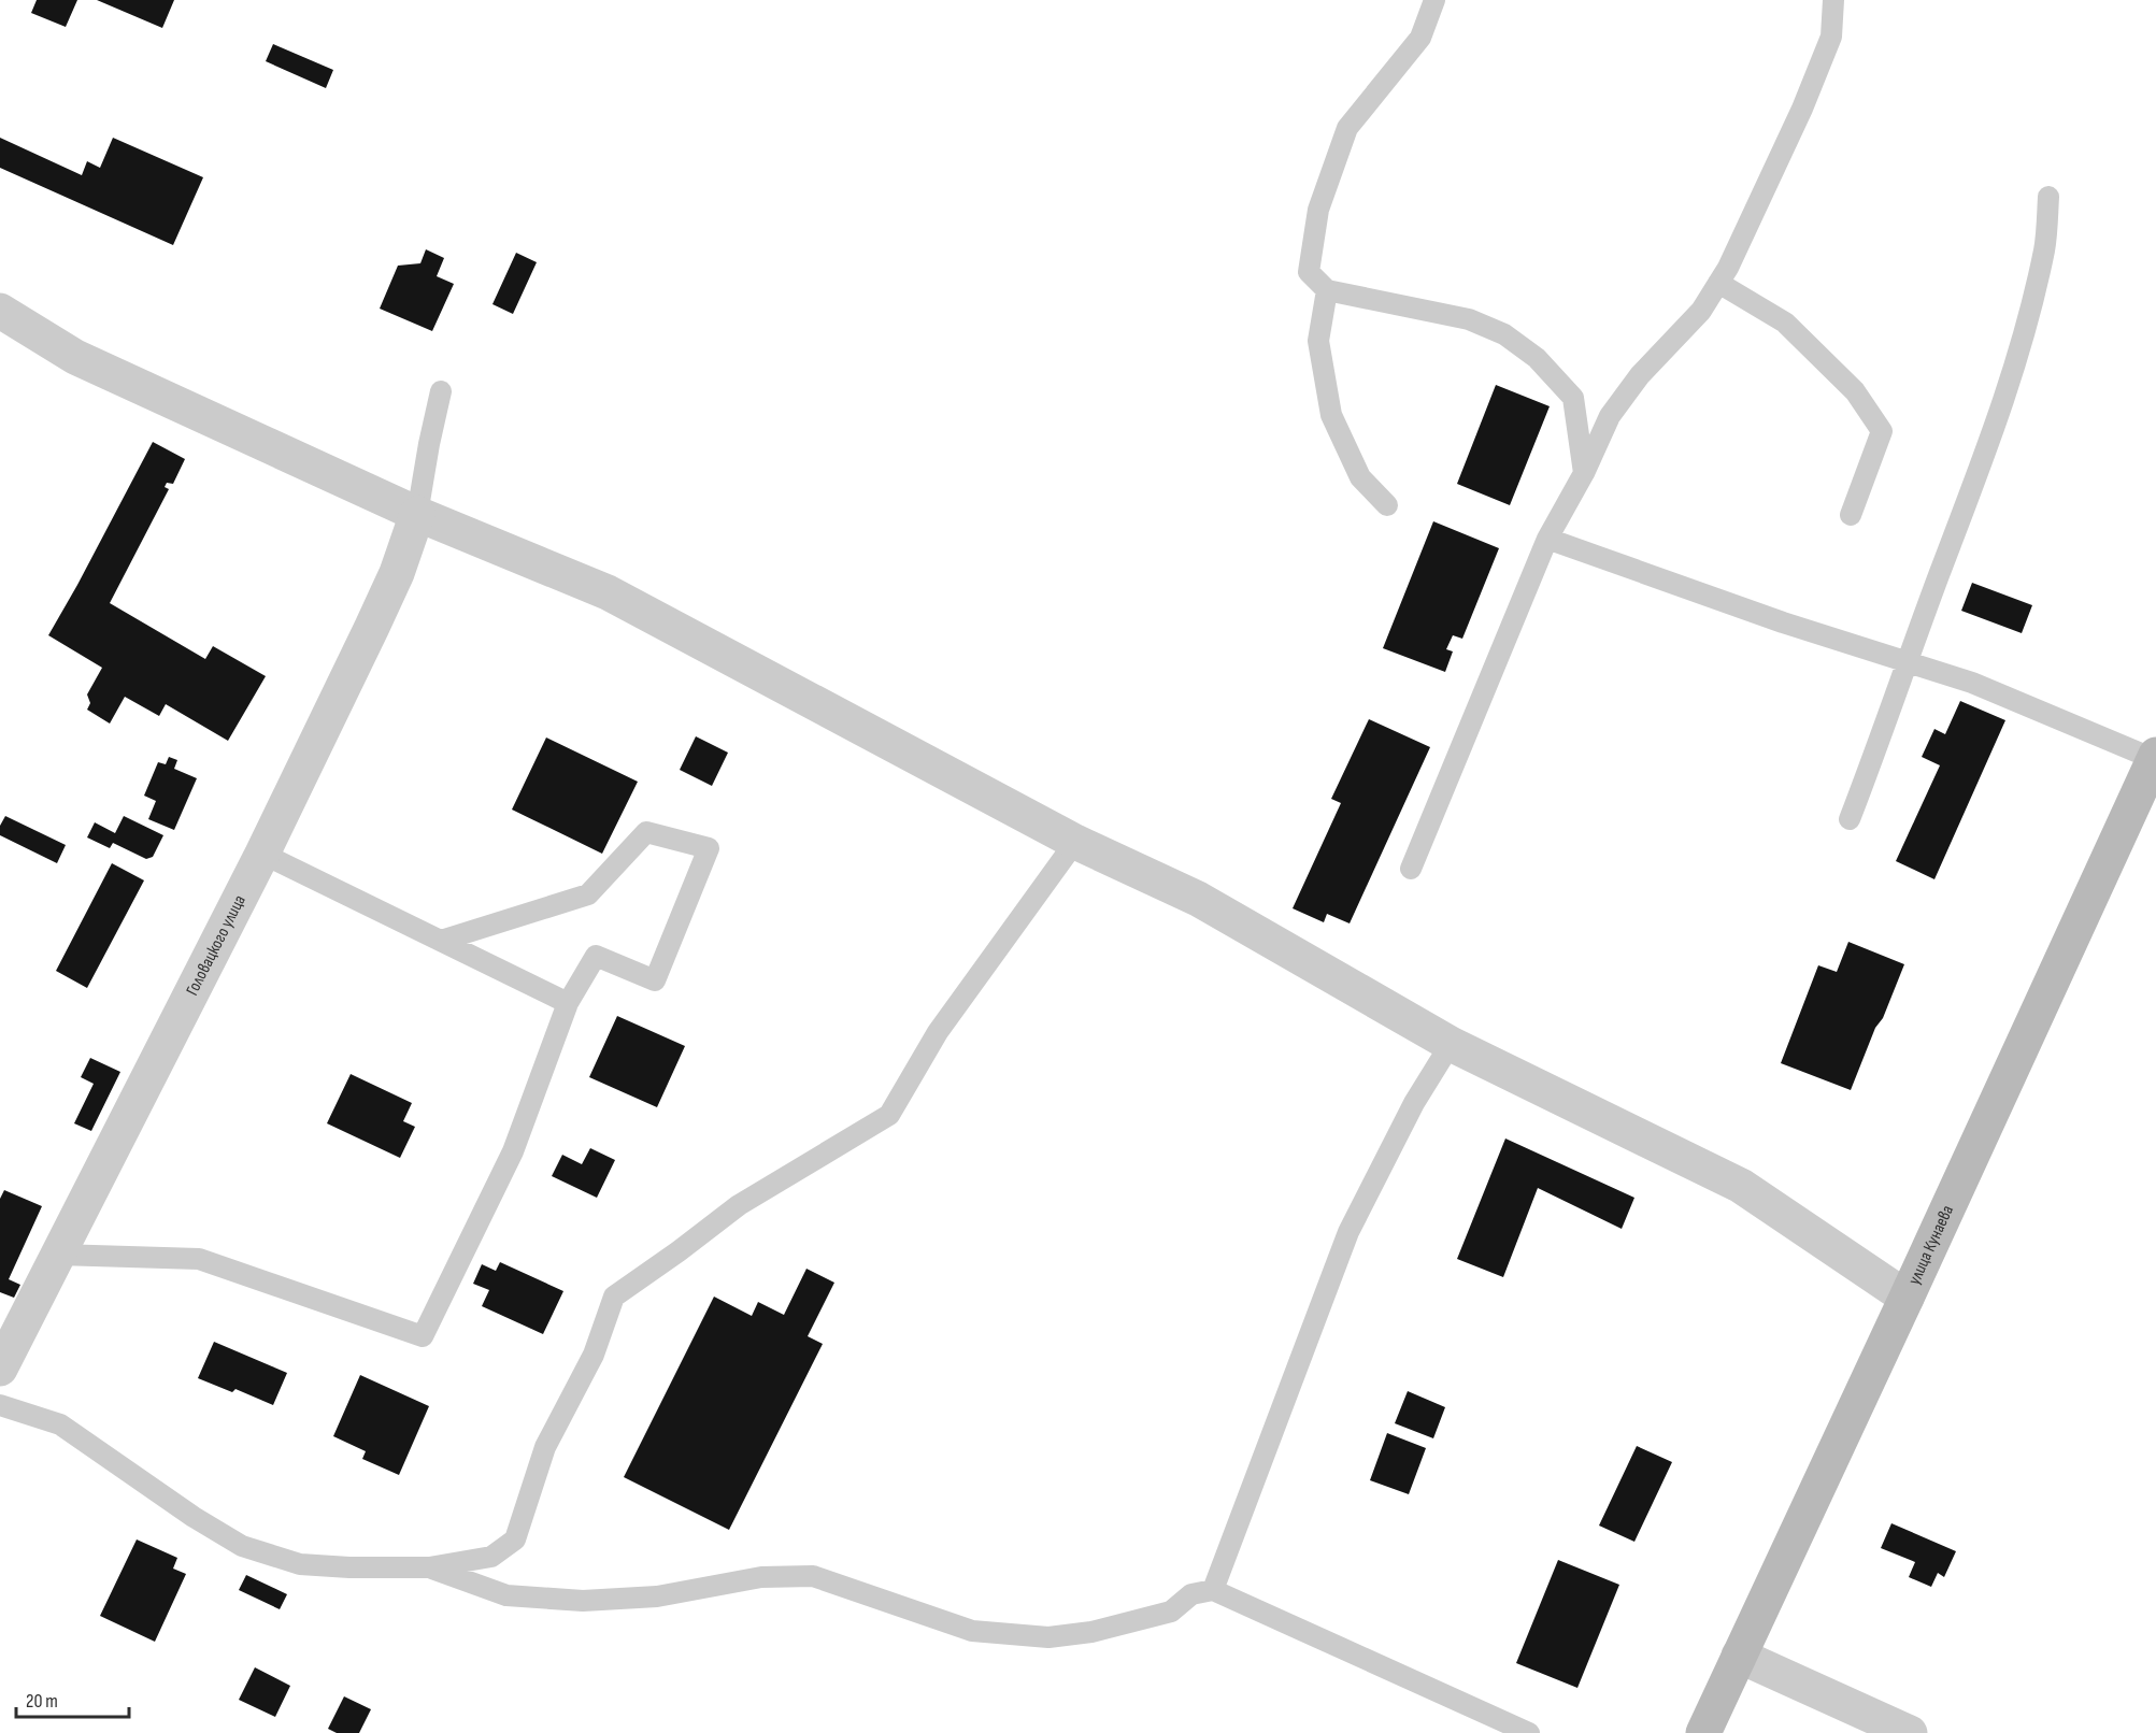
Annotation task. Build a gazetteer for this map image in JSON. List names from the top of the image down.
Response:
{
  "streets": {
    "main road": ["улица Кунаева"],
    "street": ["Головацкого улица"]
  },
  "scale_bar": "20 m"
}
